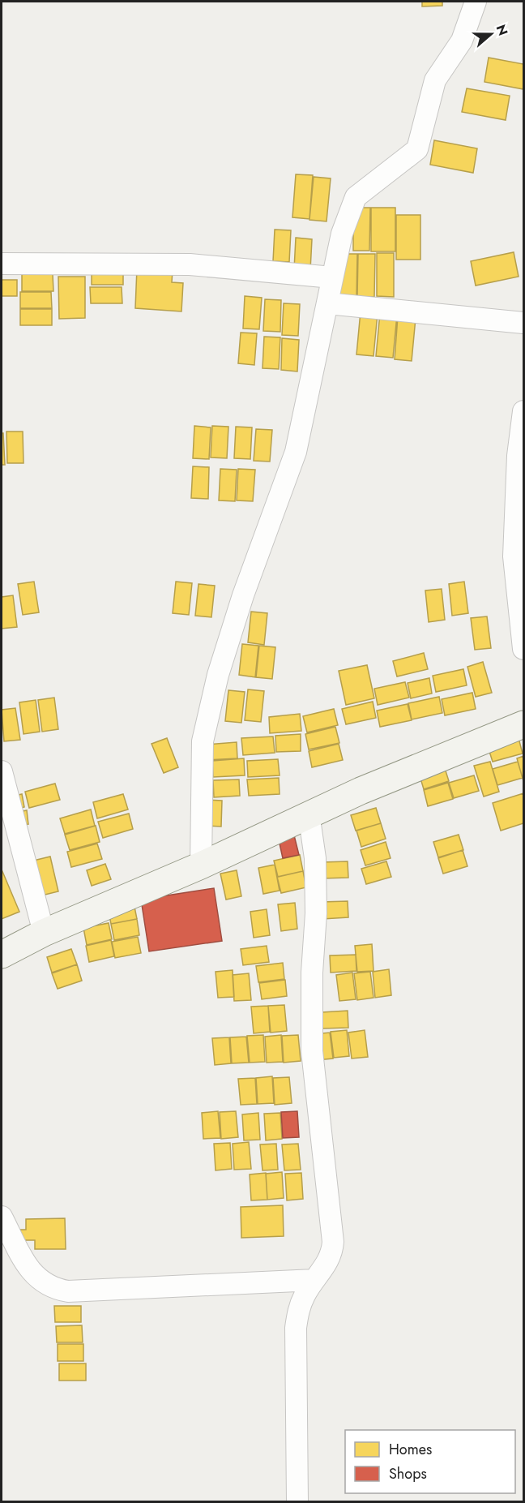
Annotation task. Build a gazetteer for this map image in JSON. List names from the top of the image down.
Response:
{
  "legend": ["Homes", "Shops"],
  "north": "right"
}
